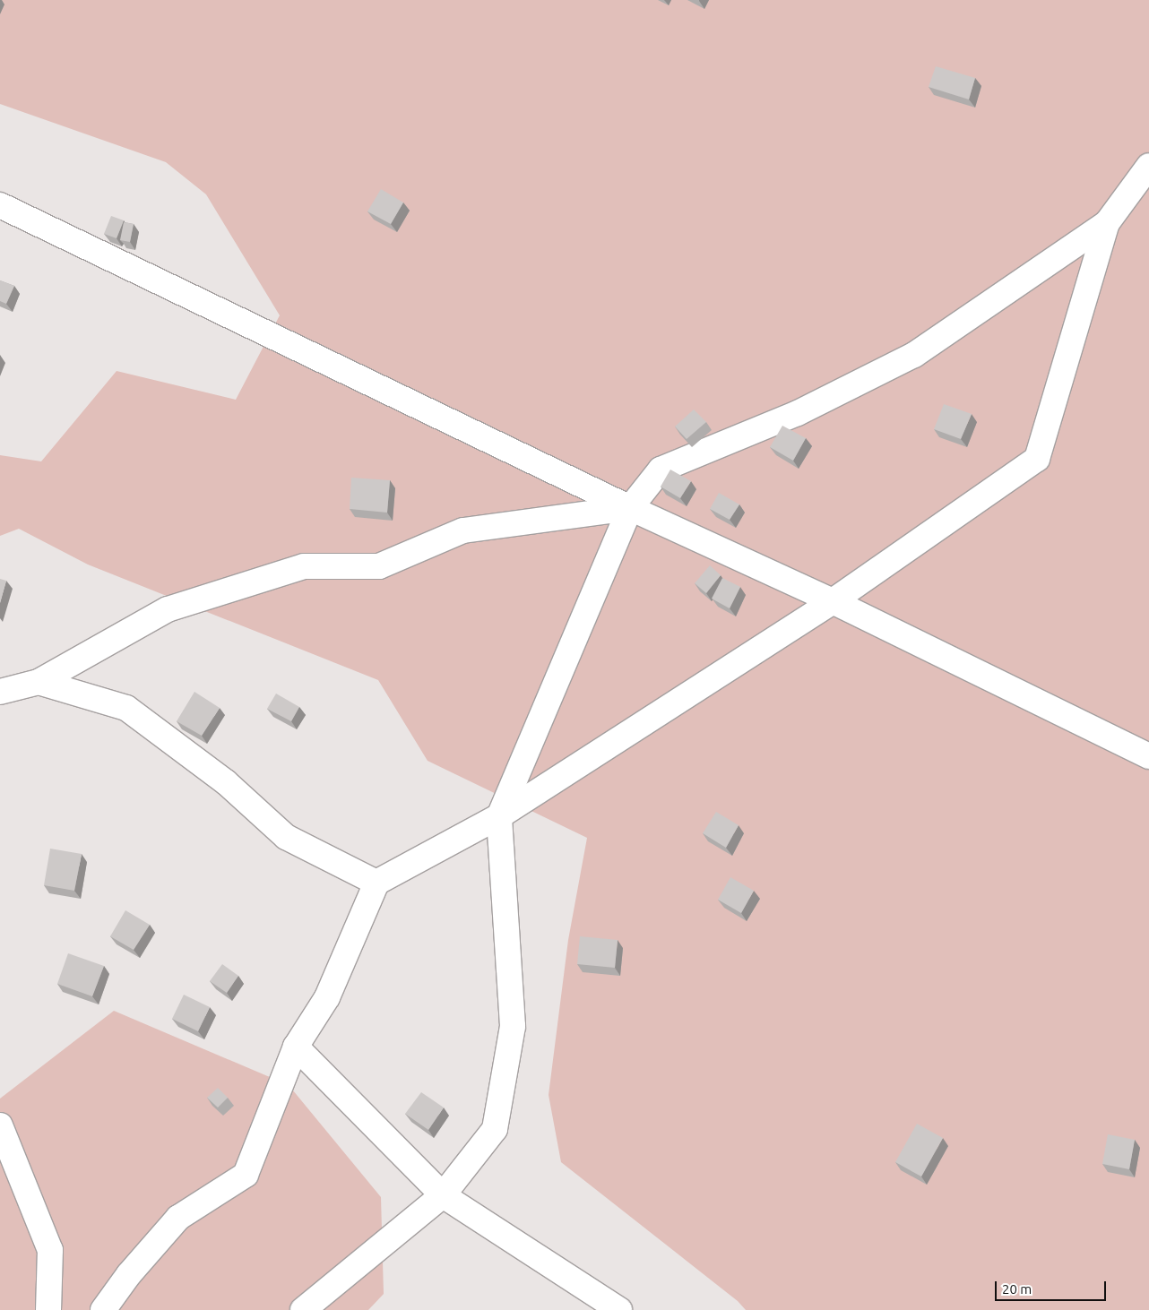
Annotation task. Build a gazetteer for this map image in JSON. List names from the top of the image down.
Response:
{
  "scale_bar": "20 m"
}
